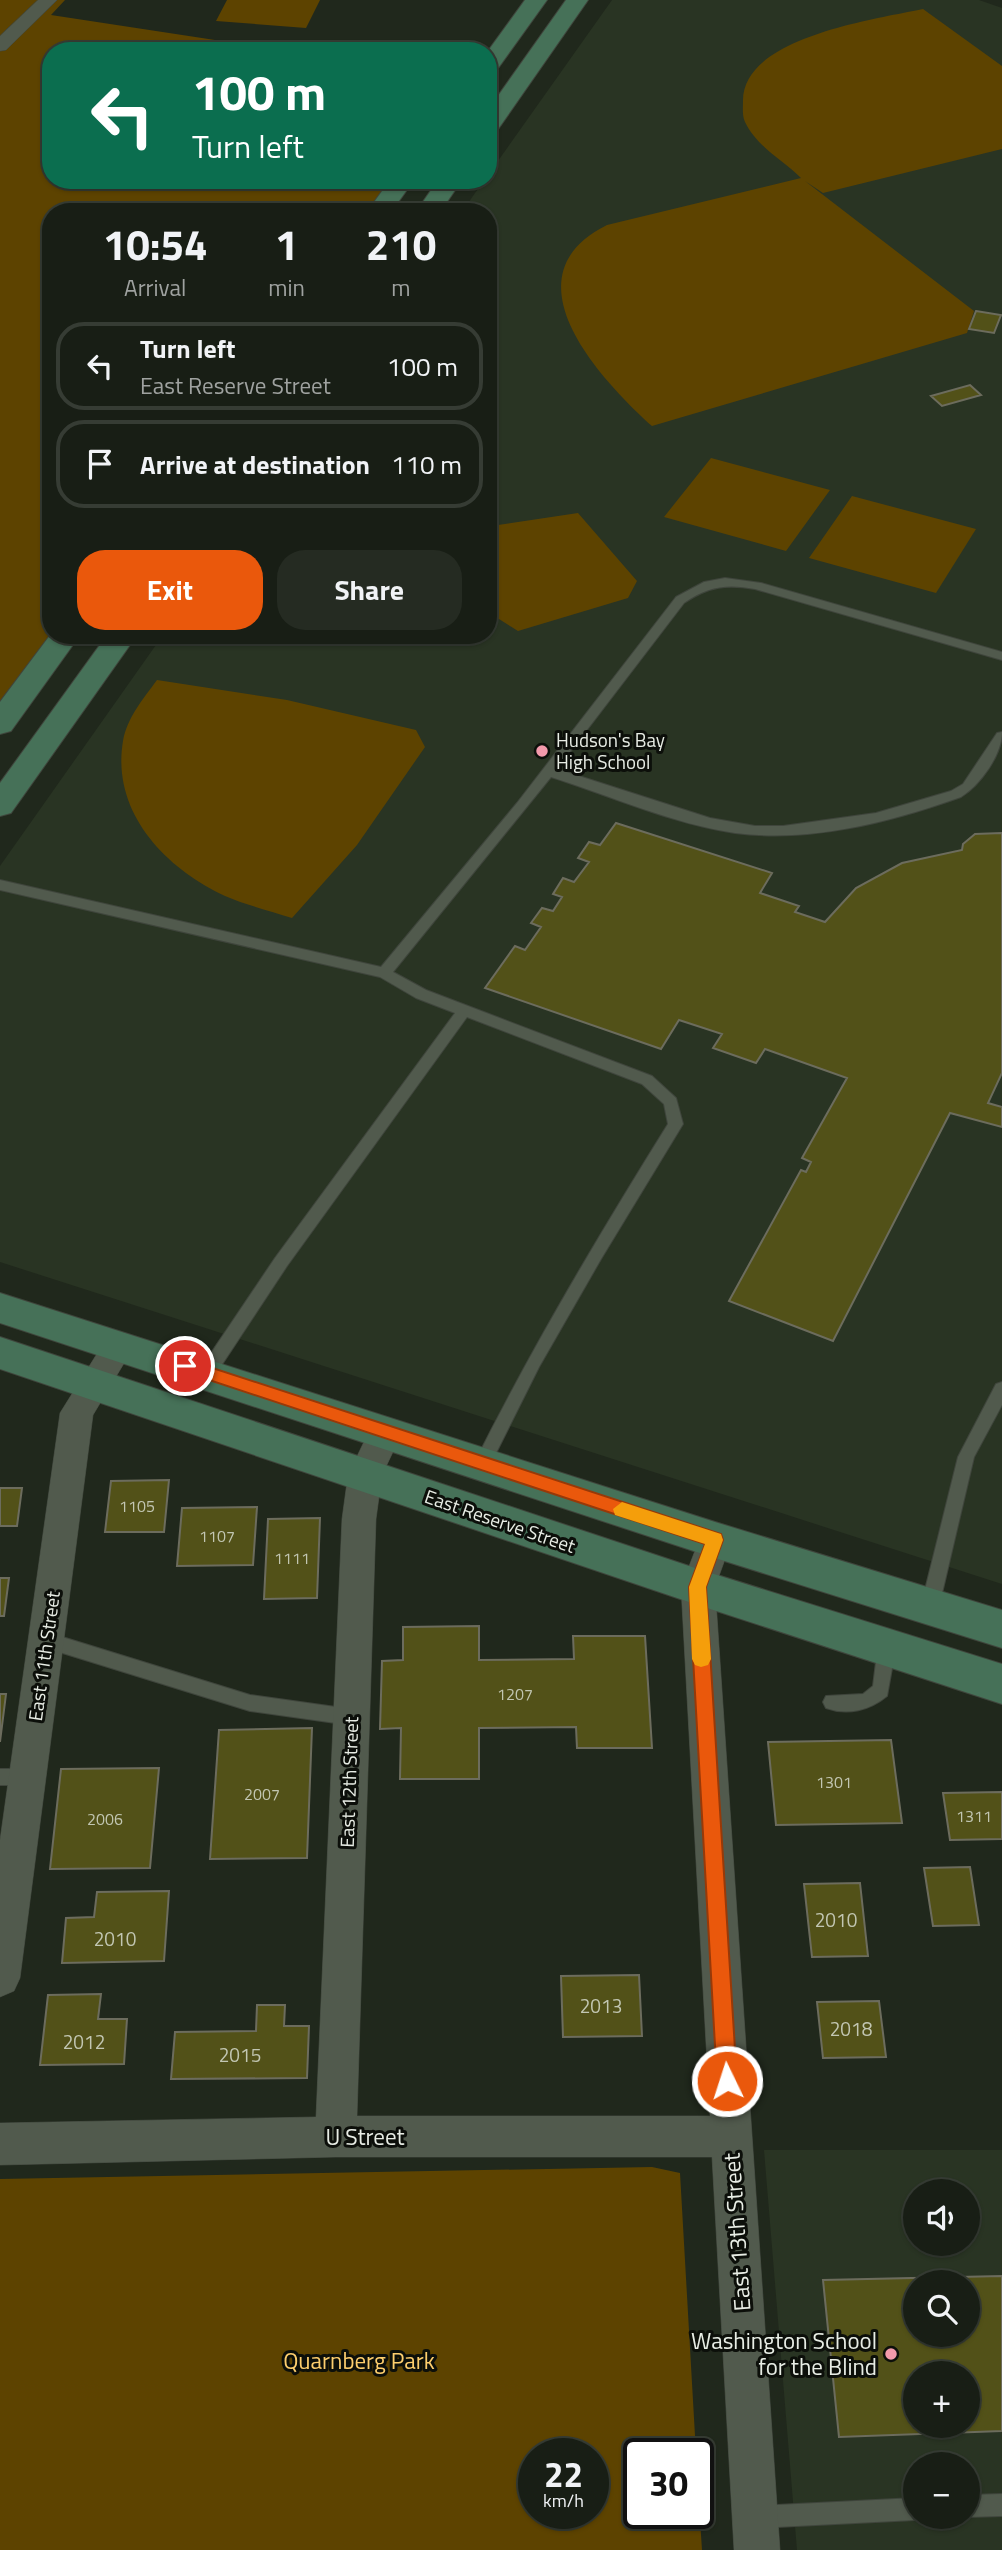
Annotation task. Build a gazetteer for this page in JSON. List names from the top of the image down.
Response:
{
  "streets": {
    "street": [
      "East Reserve Street",
      "East 11th Street",
      "East 12th Street",
      "U Street",
      "East 13th Street"
    ]
  },
  "crossings": [
    ["East Reserve Street", "East 11th Street"],
    ["East Reserve Street", "East 12th Street"],
    ["East Reserve Street", "East 13th Street"],
    ["East 12th Street", "U Street"],
    ["U Street", "East 13th Street"]
  ],
  "parks": ["Quarnberg Park"],
  "places": ["Hudson's Bay High School", "Washington School for the Blind"],
  "house_numbers": [
    "1105",
    "1107",
    "1111",
    "1207",
    "1301",
    "2007",
    "1311",
    "2006",
    "2010",
    "2010",
    "2013",
    "2018",
    "2012",
    "2015"
  ],
  "page": {
    "turn": ["100 m", "Turn left"],
    "eta": [
      "10:54",
      "Arrival",
      "1",
      "min",
      "210",
      "m"
    ],
    "list": [
      {
        "name": "Turn left",
        "note": "East Reserve Street",
        "value": "100 m"
      },
      {
        "name": "Arrive at destination",
        "value": "110 m"
      }
    ],
    "buttons": ["Exit", "Share"],
    "map_buttons": ["+", "−"],
    "speed": "22 km/h",
    "limit": "30"
  }
}
